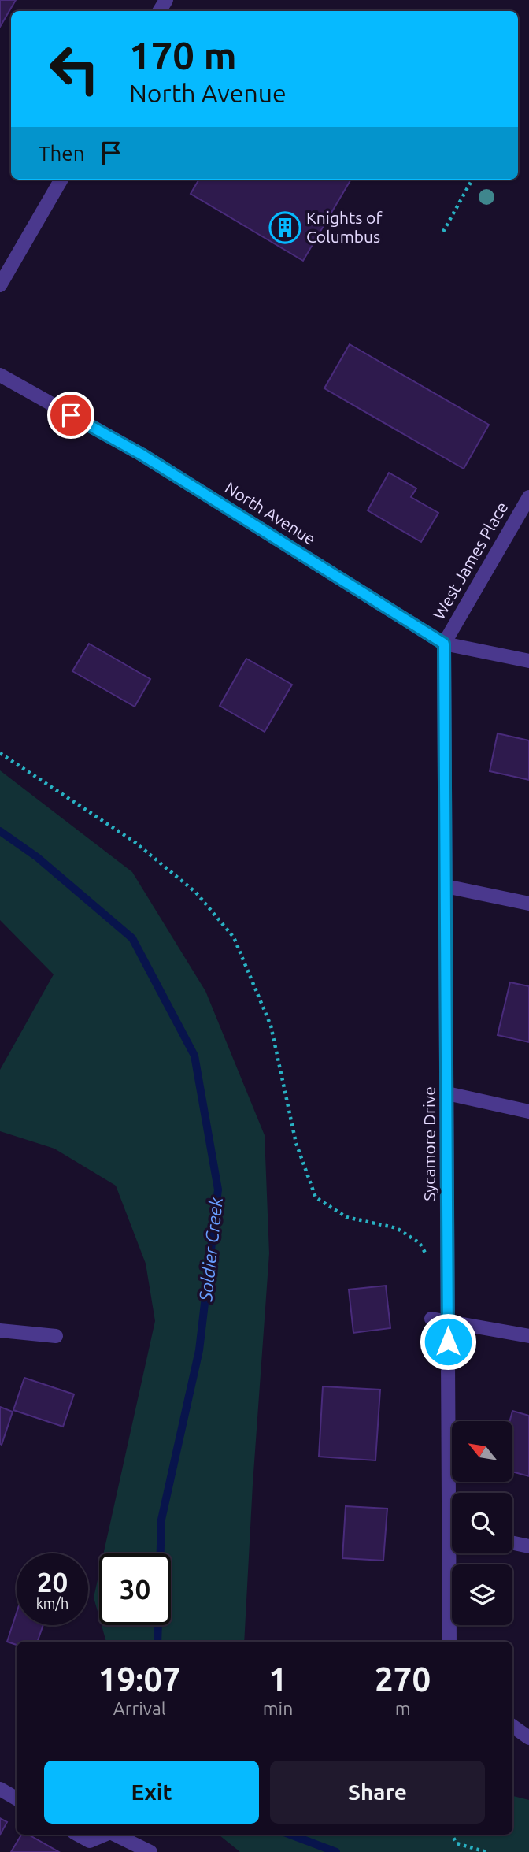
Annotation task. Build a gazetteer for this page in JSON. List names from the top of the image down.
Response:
{
  "streets": {
    "street": ["North Avenue", "West James Place", "Sycamore Drive"]
  },
  "crossings": [
    ["North Avenue", "West James Place"],
    ["North Avenue", "Sycamore Drive"],
    ["West James Place", "Sycamore Drive"]
  ],
  "water": ["Soldier Creek"],
  "places": {
    "building": ["Knights of Columbus"]
  },
  "north": "top left",
  "page": {
    "turn": ["170 m", "North Avenue"],
    "then": "Then",
    "speed": "20 km/h",
    "limit": "30",
    "eta": [
      "19:07",
      "Arrival",
      "1",
      "min",
      "270",
      "m"
    ],
    "buttons": ["Exit", "Share"]
  }
}
